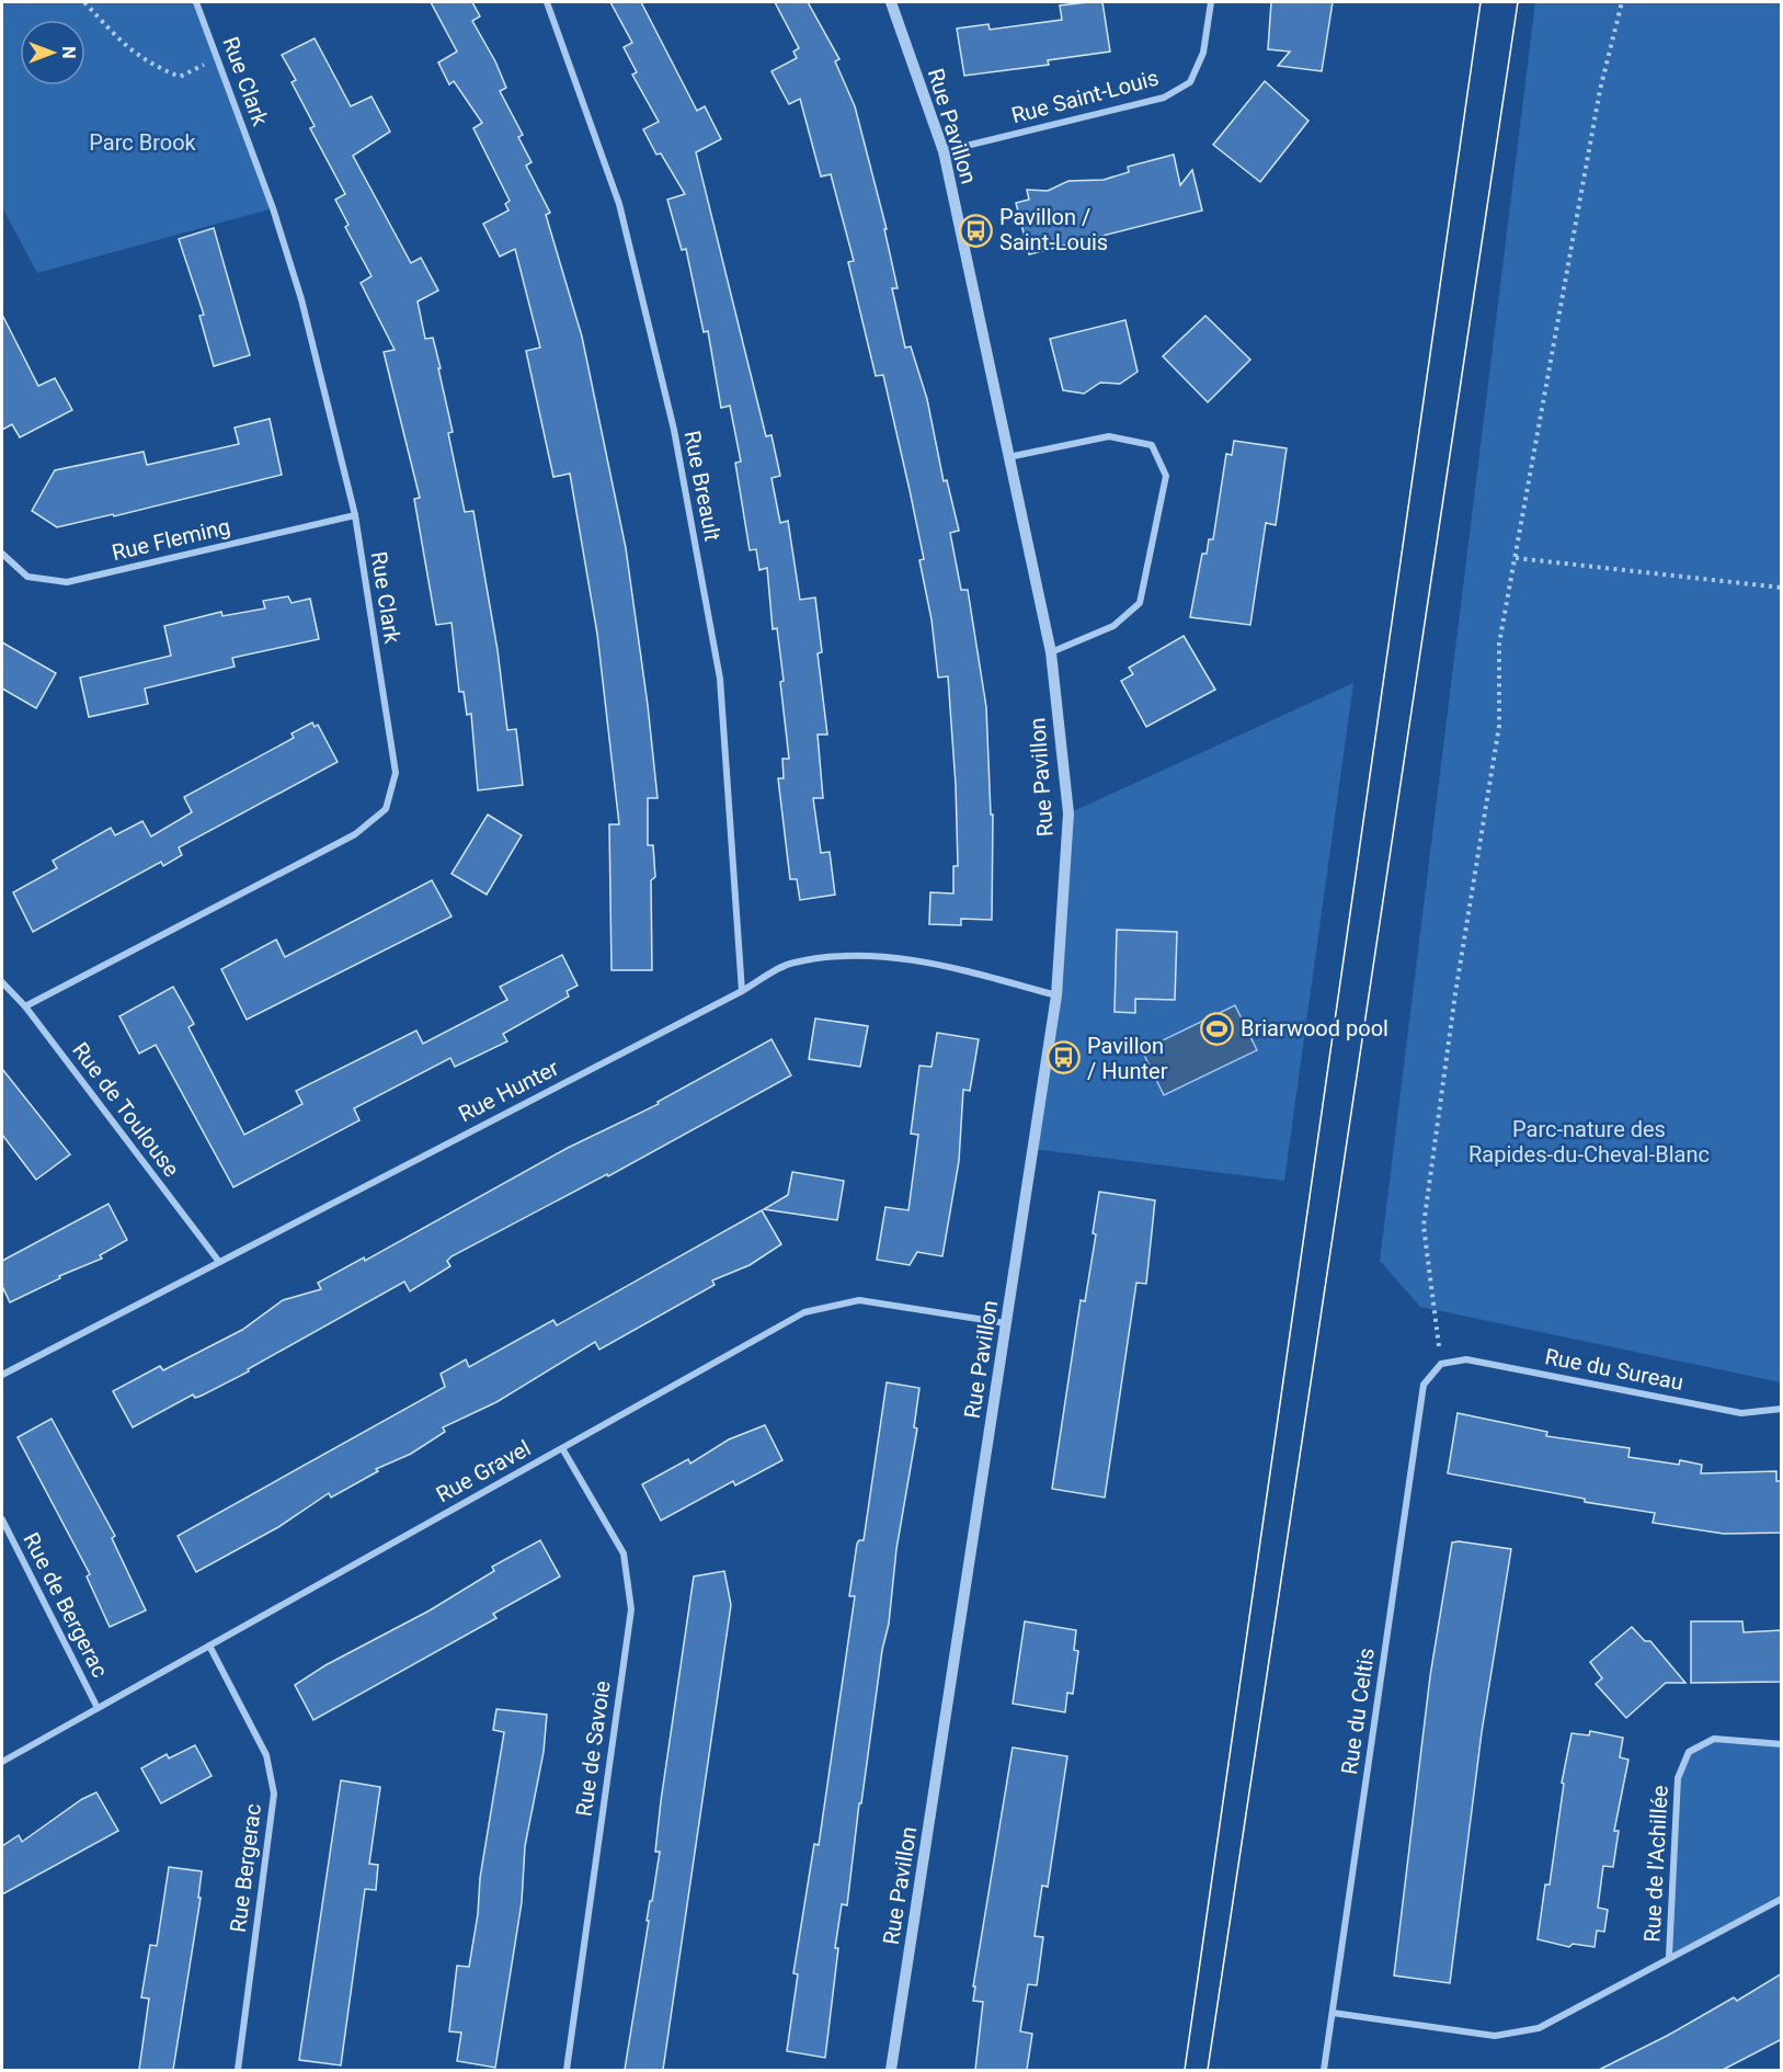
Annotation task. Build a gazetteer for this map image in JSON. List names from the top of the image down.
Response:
{
  "streets": {
    "street": [
      "Rue Clark",
      "Rue Saint-Louis",
      "Rue Pavillon",
      "Rue Breault",
      "Rue Fleming",
      "Rue Hunter",
      "Rue de Toulouse",
      "Rue du Sureau",
      "Rue Gravel",
      "Rue de Bergerac",
      "Rue du Celtis",
      "Rue de Savoie",
      "Rue de l'Achillée",
      "Rue Bergerac"
    ]
  },
  "crossings": [
    ["Rue Clark", "Rue Fleming"],
    ["Rue Clark", "Rue de Toulouse"],
    ["Rue Saint-Louis", "Rue Pavillon"],
    ["Rue Pavillon", "Rue Hunter"],
    ["Rue Pavillon", "Rue Gravel"],
    ["Rue Breault", "Rue Hunter"],
    ["Rue Hunter", "Rue de Toulouse"],
    ["Rue du Sureau", "Rue du Celtis"],
    ["Rue Gravel", "Rue de Bergerac"],
    ["Rue Gravel", "Rue de Savoie"],
    ["Rue Gravel", "Rue Bergerac"],
    ["Rue du Celtis", "Rue de l'Achillée"]
  ],
  "parks": ["Parc Brook", "Parc-nature des Rapides-du-Cheval-Blanc"],
  "places": {
    "bus stop": ["Pavillon / Saint-Louis", "Pavillon / Hunter"],
    "sports": ["Briarwood pool"]
  },
  "north": "right"
}
